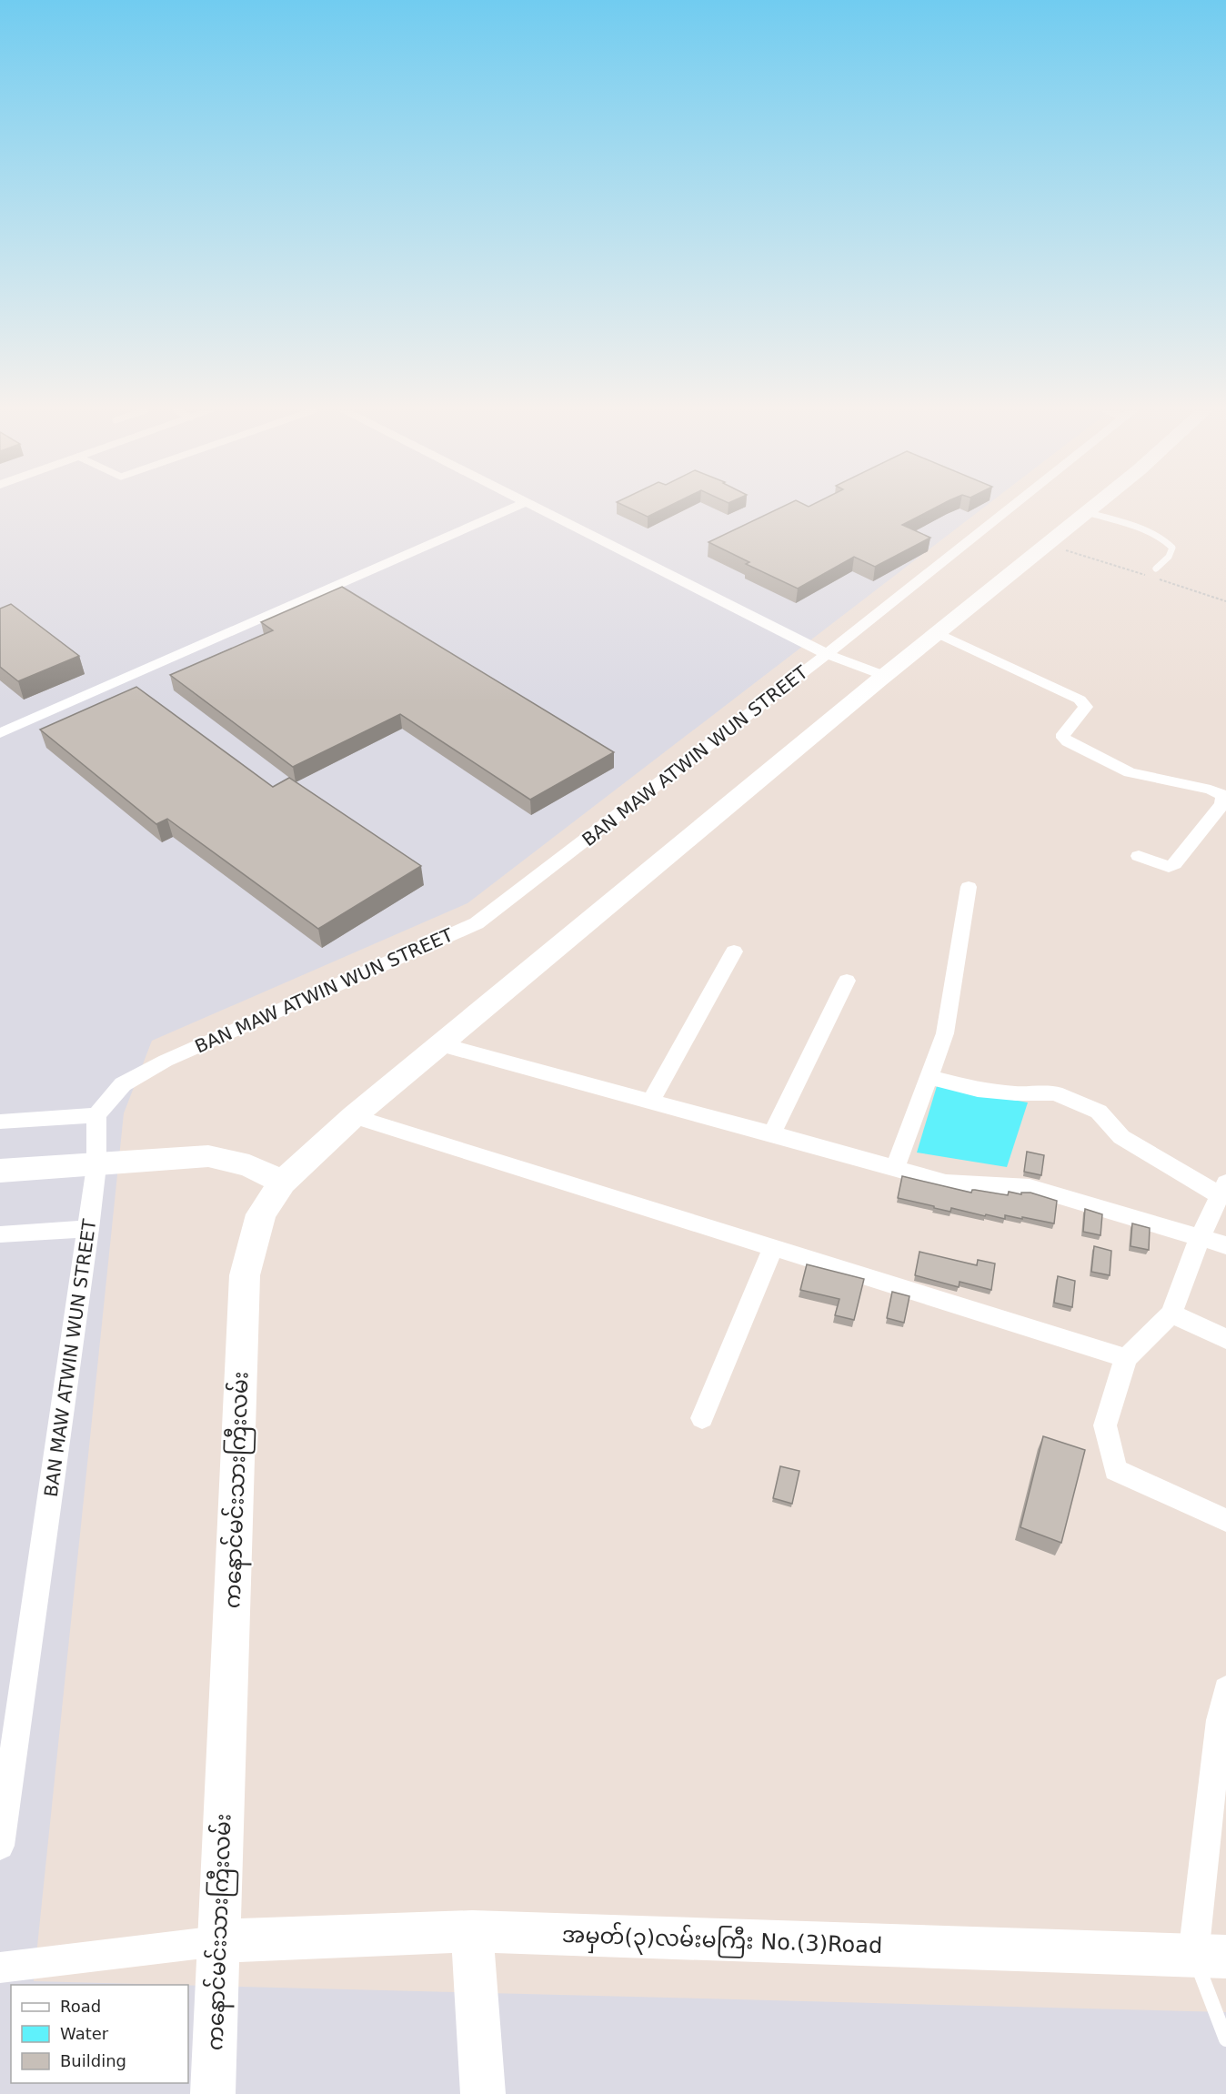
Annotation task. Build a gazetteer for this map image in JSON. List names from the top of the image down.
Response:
{
  "streets": {
    "main road": ["ကနောင်မင်းသားကြီးလမ်း", "အမှတ်(၃)လမ်းမကြီး No.(3)Road"],
    "street": ["BAN MAW ATWIN WUN STREET"]
  },
  "crossings": [
    ["ကနောင်မင်းသားကြီးလမ်း", "အမှတ်(၃)လမ်းမကြီး No.(3)Road"]
  ],
  "legend": ["Road", "Water", "Building"]
}
